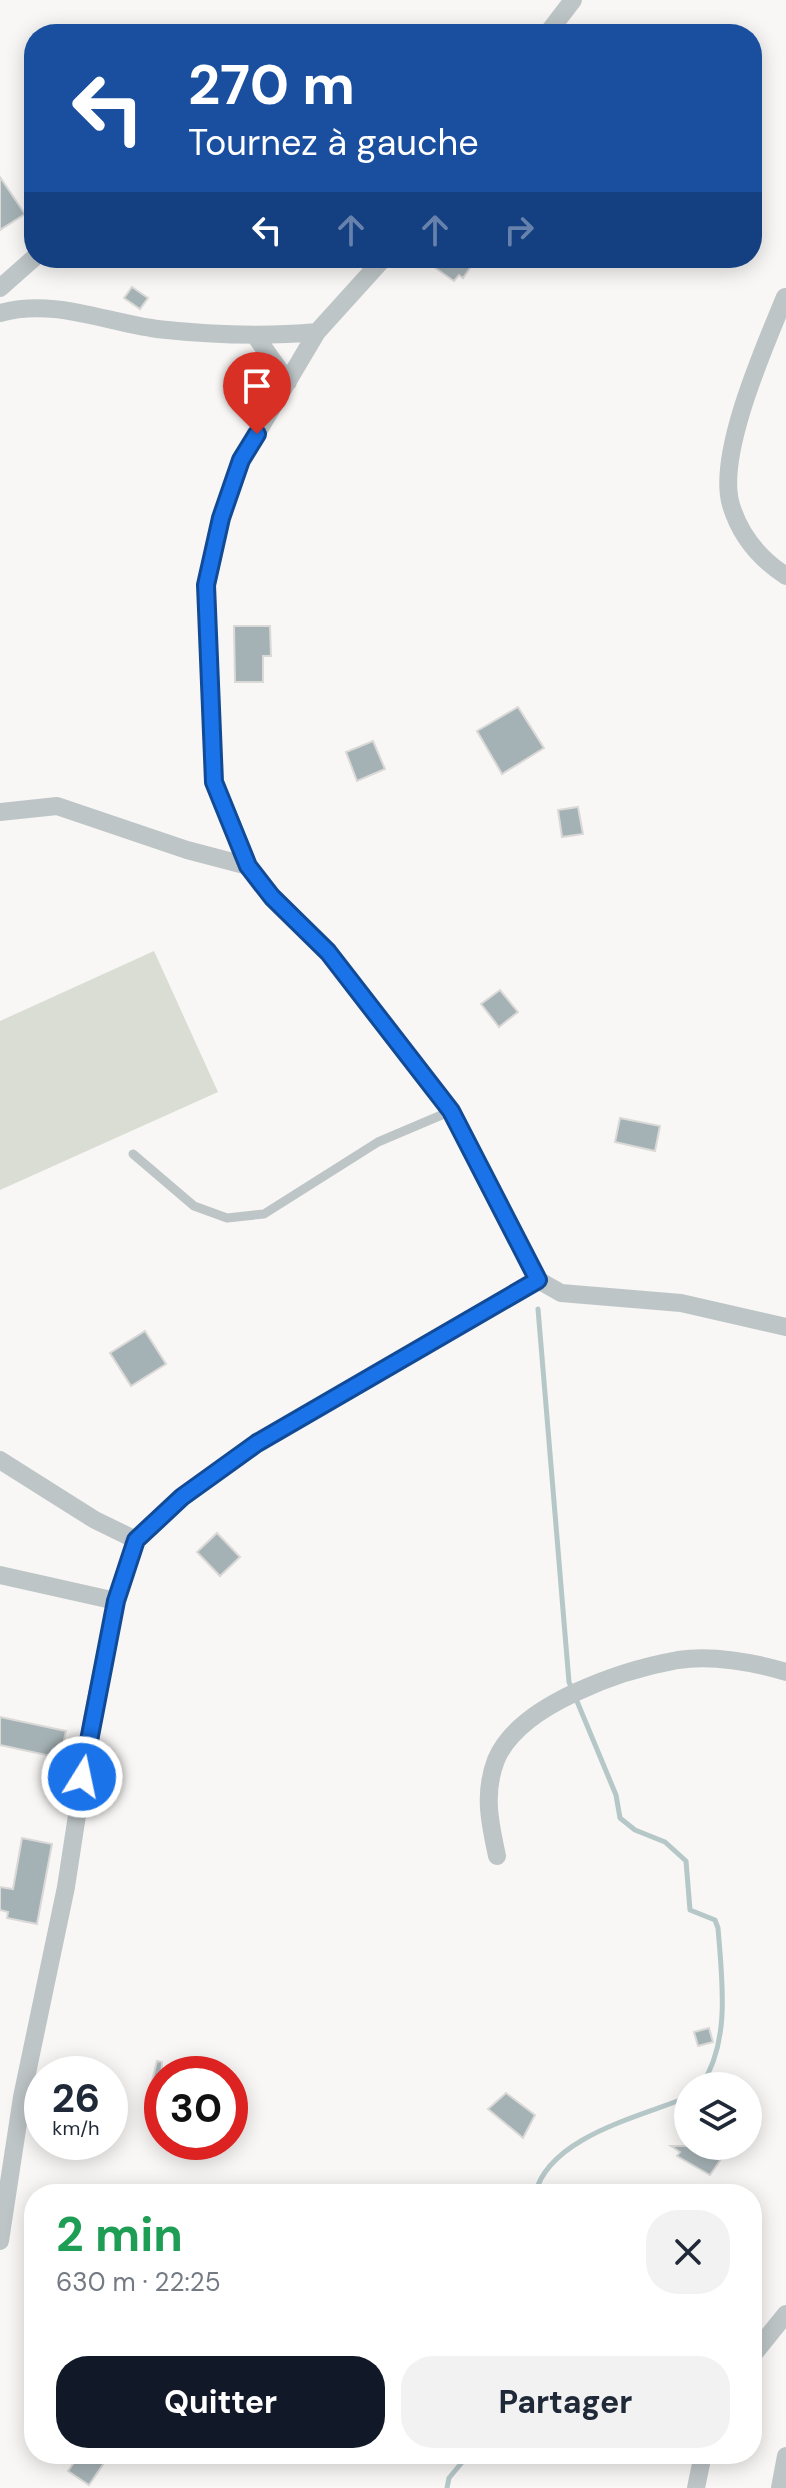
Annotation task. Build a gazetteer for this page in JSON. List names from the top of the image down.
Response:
{
  "page": {
    "turn": ["270 m", "Tournez à gauche"],
    "speed": "26 km/h",
    "limit": "30",
    "heading": ["2 min", "630 m · 22:25"],
    "buttons": ["Quitter", "Partager"]
  }
}
